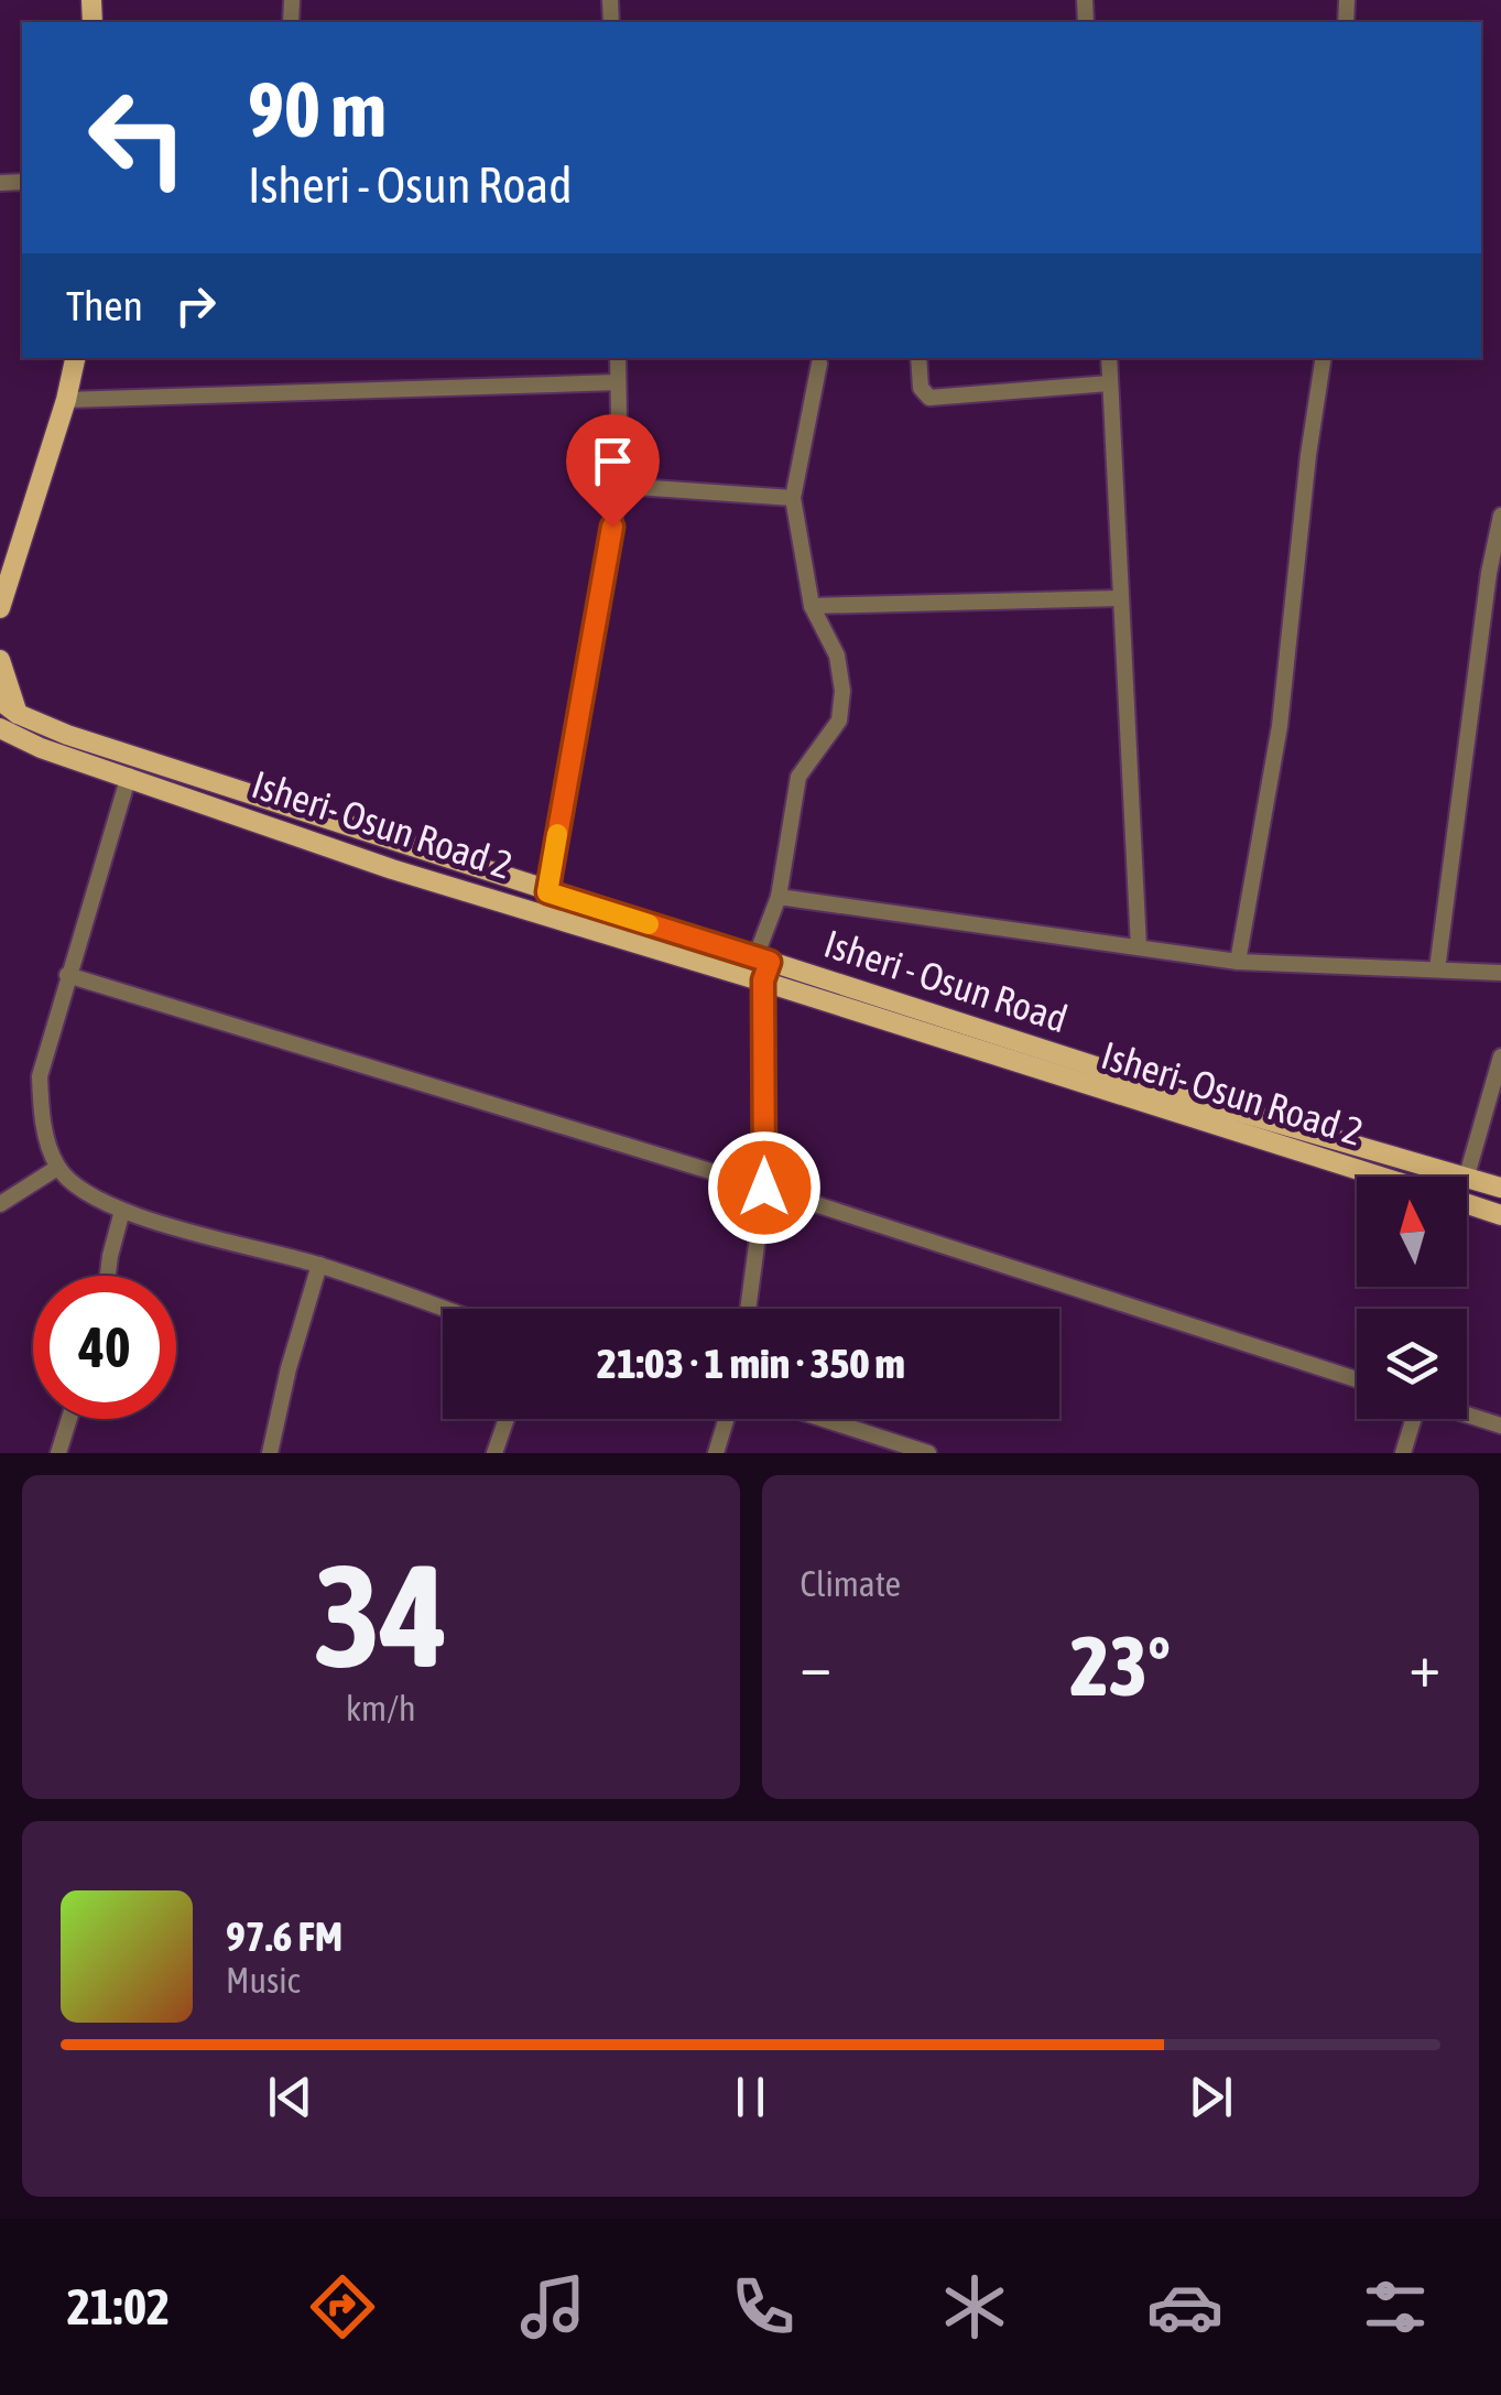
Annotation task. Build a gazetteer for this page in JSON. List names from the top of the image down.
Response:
{
  "streets": {
    "main road": ["Isheri- Osun Road 2", "Isheri - Osun Road"]
  },
  "crossings": [
    ["Isheri- Osun Road 2", "Isheri - Osun Road"]
  ],
  "north": "top",
  "page": {
    "turn": ["90 m", "Isheri - Osun Road"],
    "then": "Then",
    "limit": "40",
    "trip": "21:03 · 1 min · 350 m",
    "tile": [
      ["34", "km/h"],
      "Climate"
    ],
    "heat": ["−", "23°", "+"],
    "song": ["97.6 FM", "Music"],
    "tabs": "21:02"
  }
}
